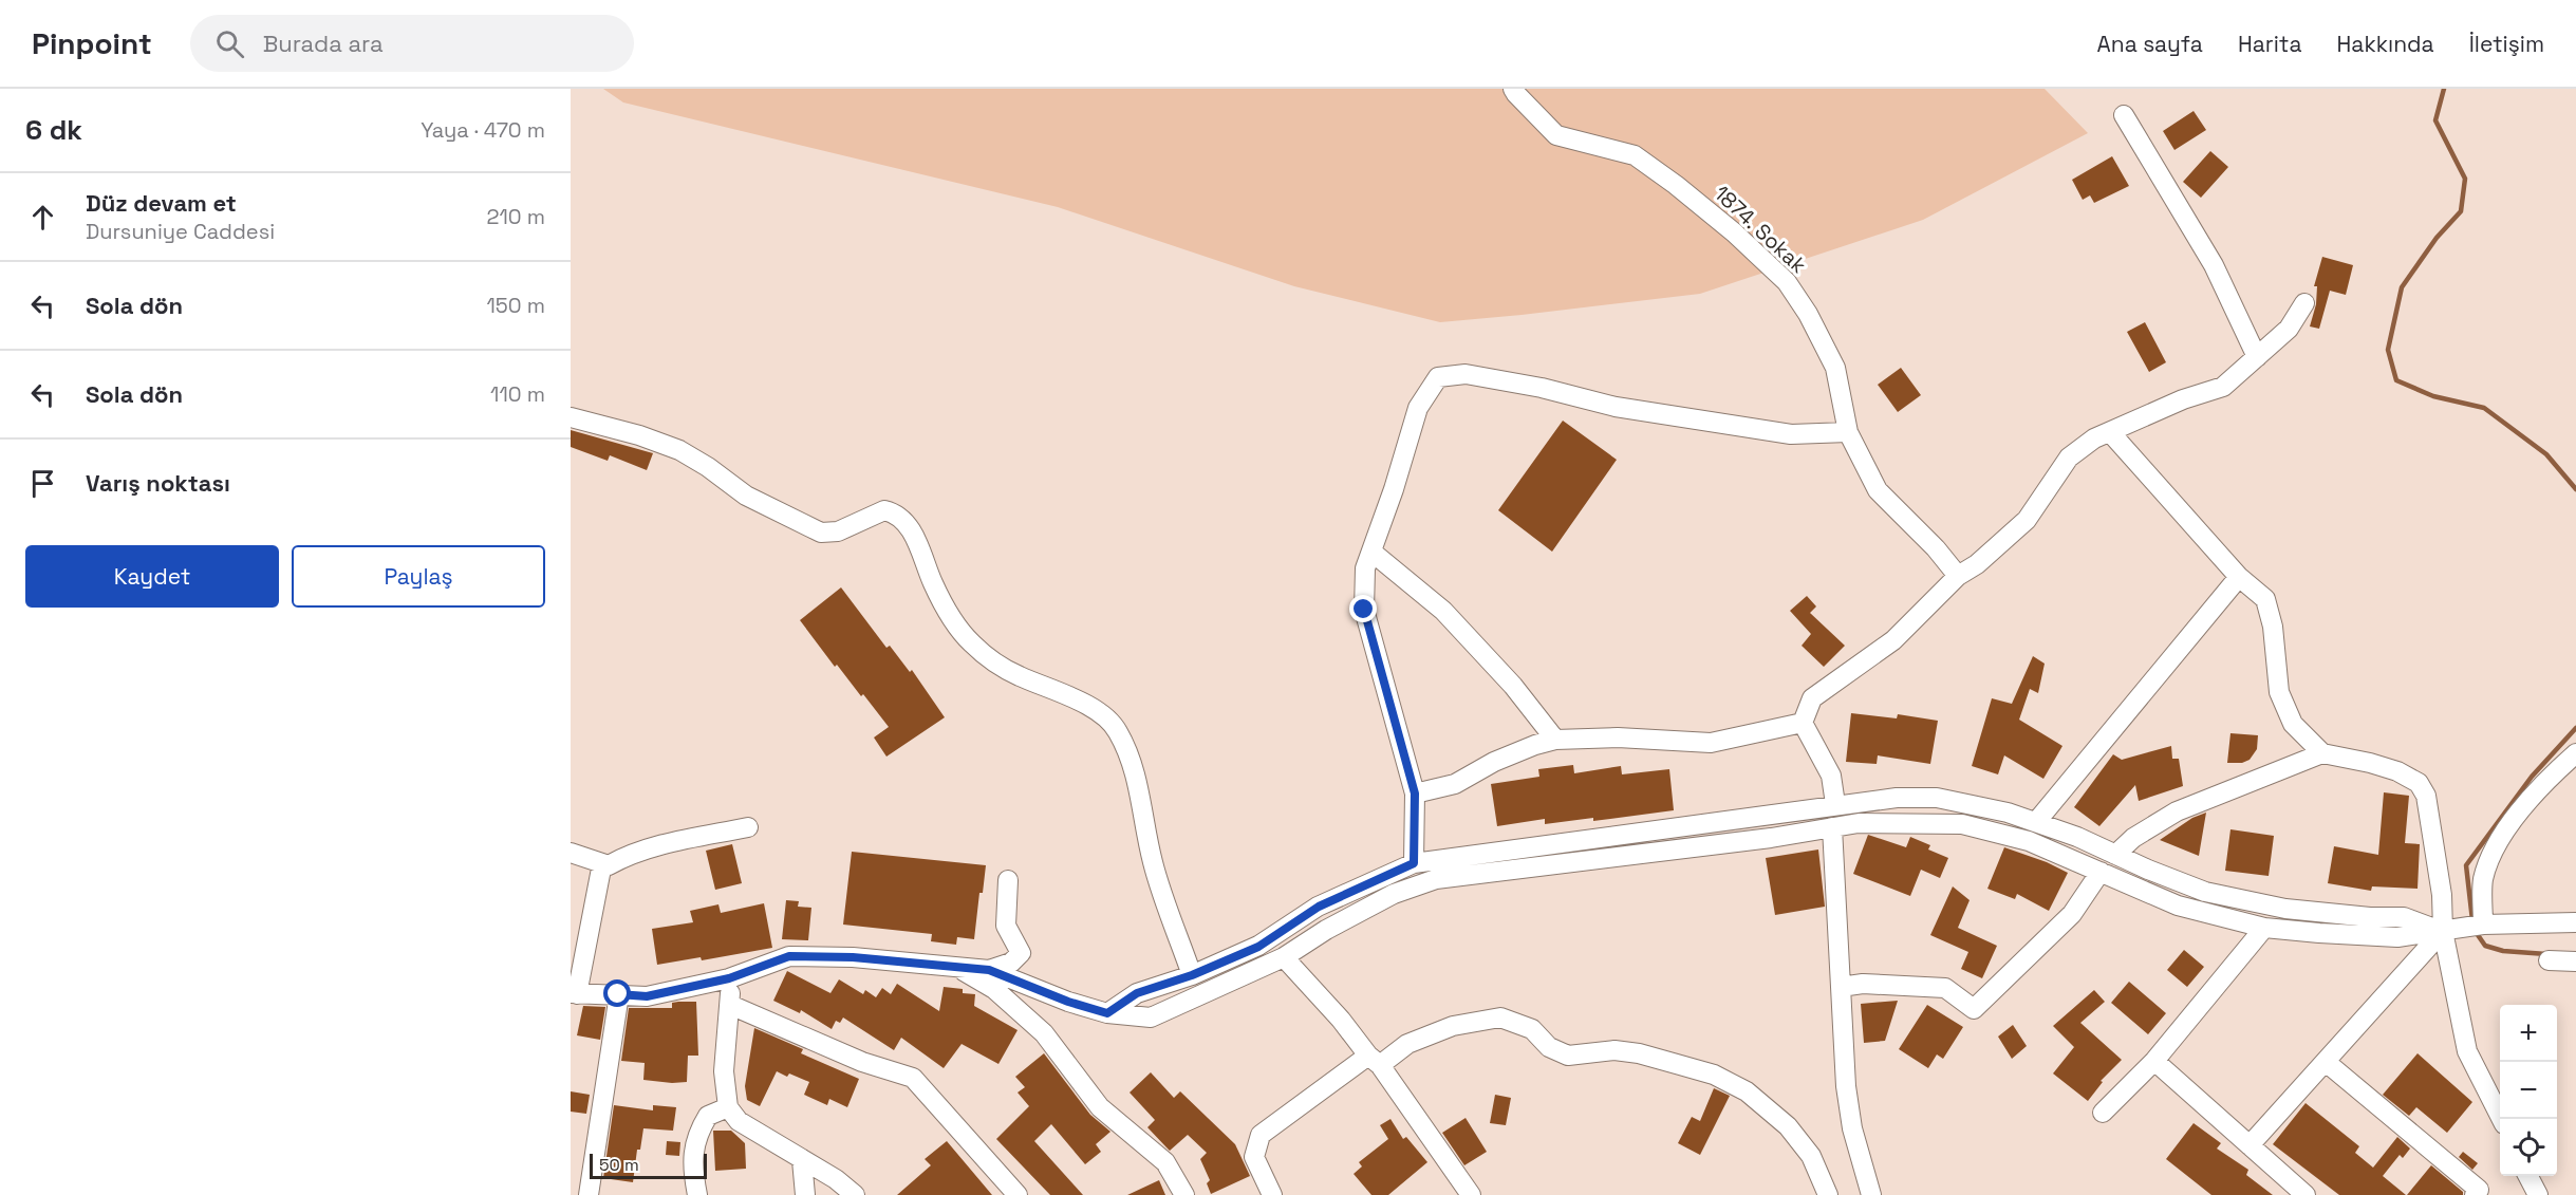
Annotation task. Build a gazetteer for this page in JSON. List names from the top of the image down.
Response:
{
  "streets": {
    "street": ["1874. Sokak"]
  },
  "scale_bar": "50 m",
  "page": {
    "header": "Pinpoint",
    "search": "Burada ara",
    "nav": [
      "Ana sayfa",
      "Harita",
      "Hakkında",
      "İletişim"
    ],
    "heading": ["6 dk", "Yaya · 470 m"],
    "list": [
      ["Düz devam et", "Dursuniye Caddesi", "210 m"],
      ["Sola dön", "150 m"],
      ["Sola dön", "110 m"],
      "Varış noktası"
    ],
    "buttons": ["Kaydet", "Paylaş"],
    "map_buttons": ["+", "−"],
    "scale": "50 m"
  }
}
